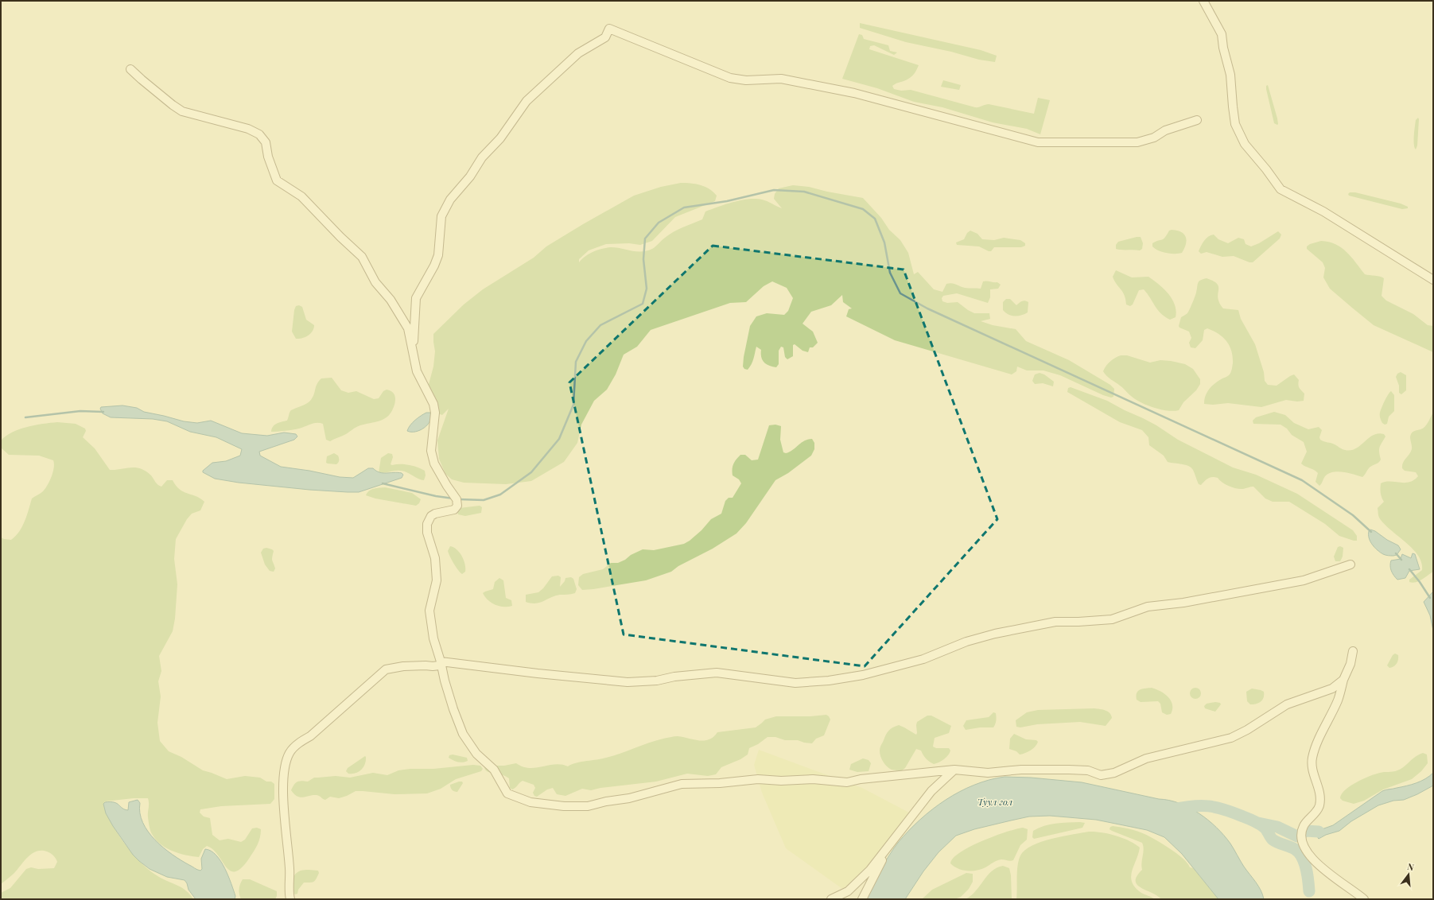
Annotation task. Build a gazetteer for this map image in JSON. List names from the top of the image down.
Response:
{
  "water": ["Туул гол"],
  "north": "top"
}
